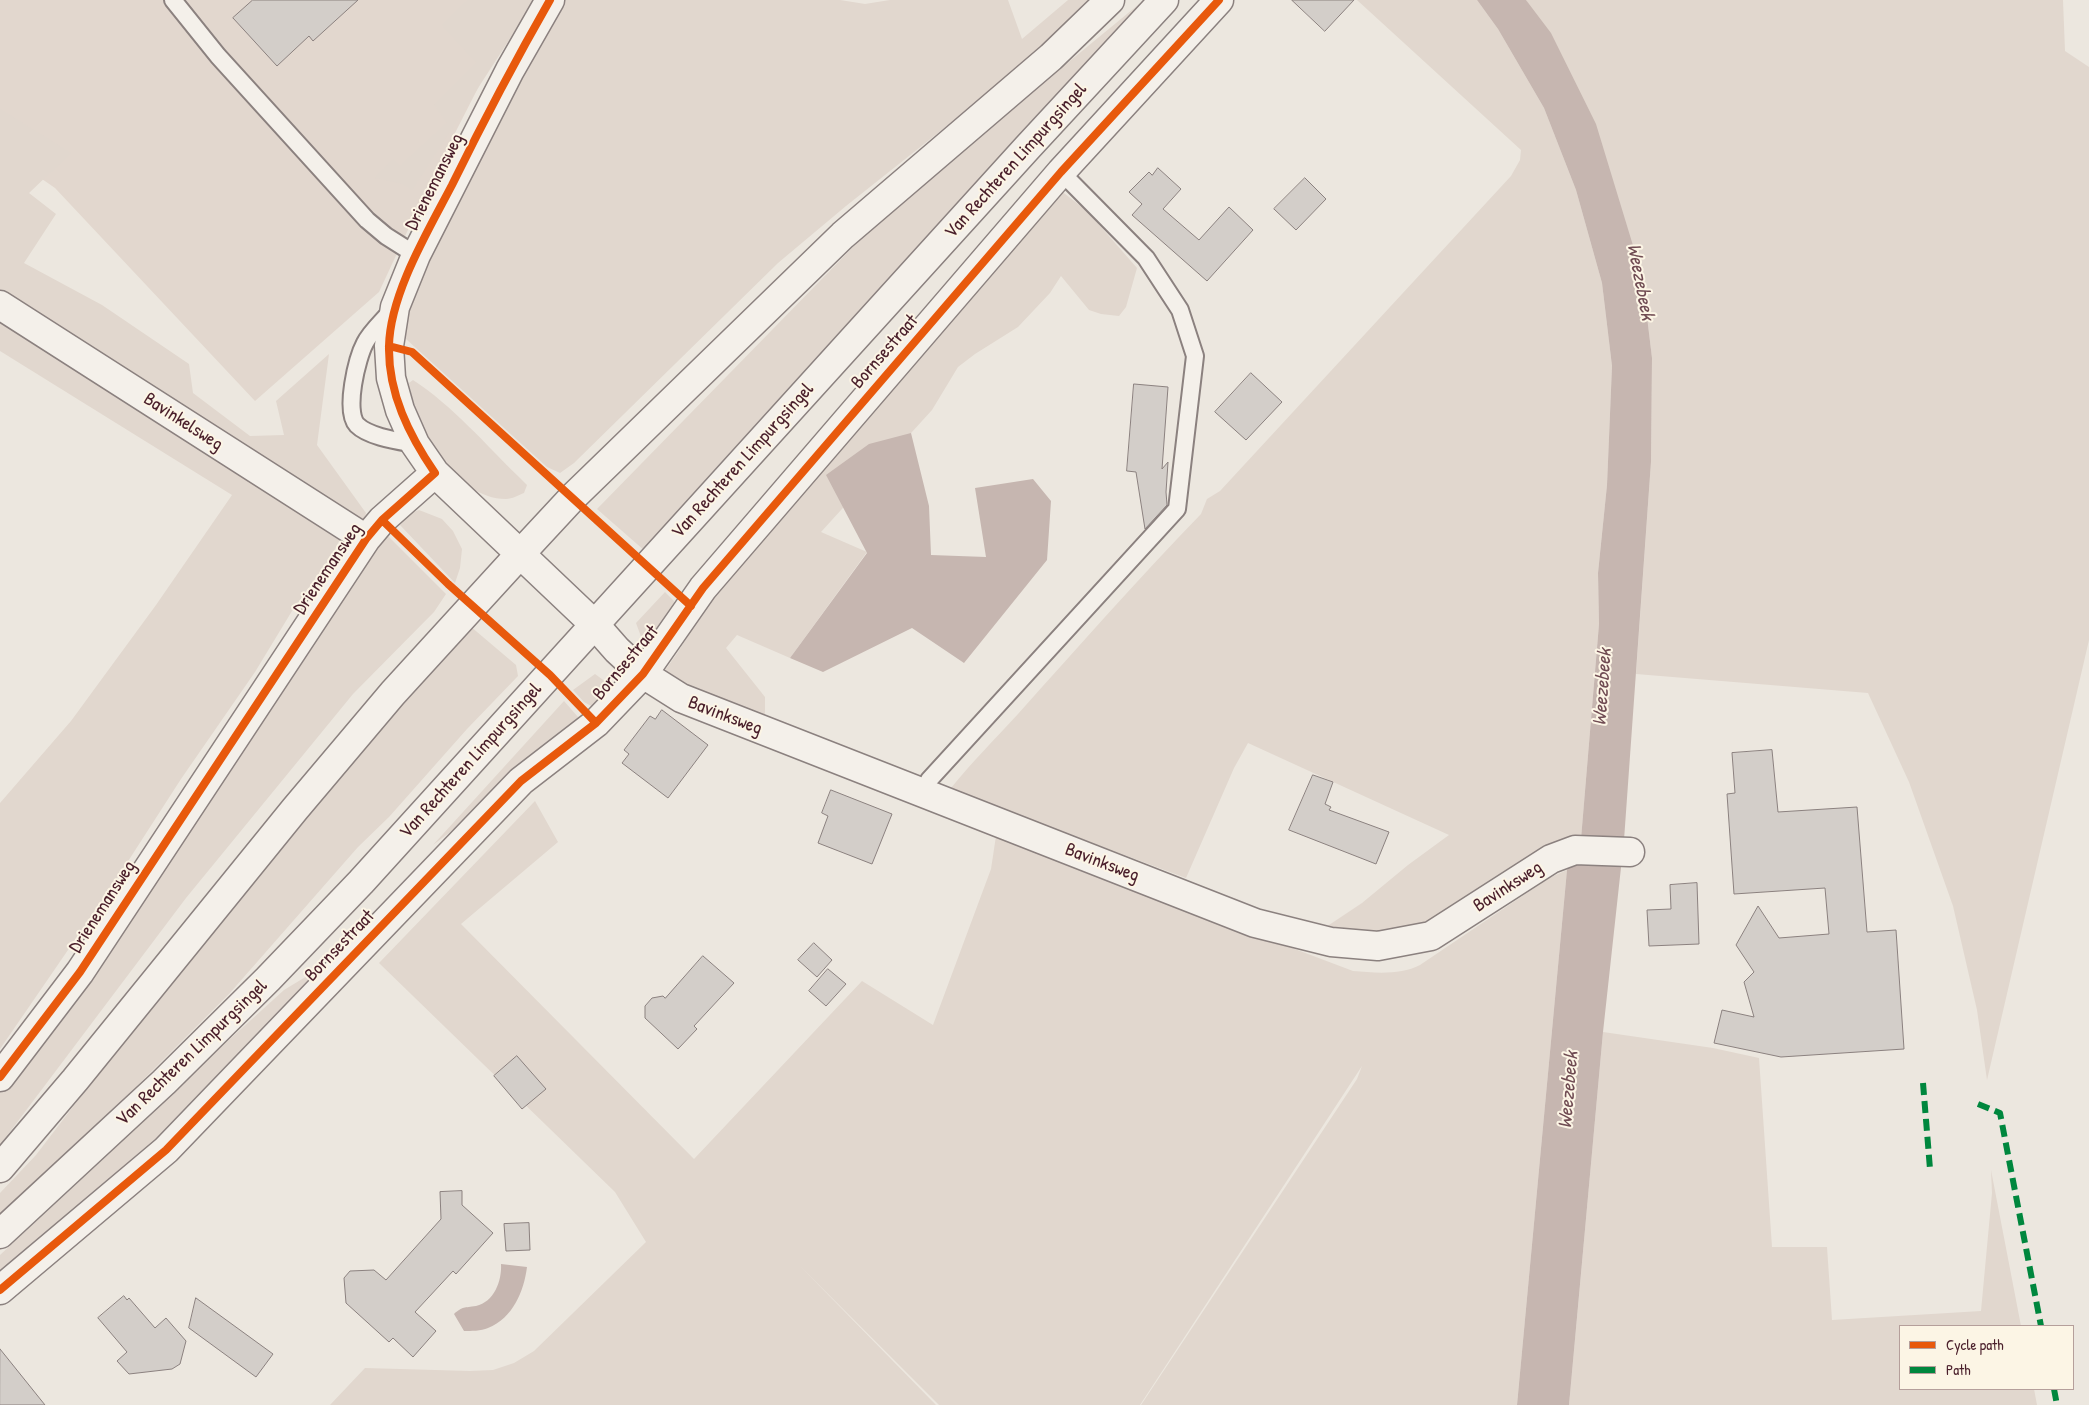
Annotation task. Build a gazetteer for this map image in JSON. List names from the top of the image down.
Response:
{
  "streets": {
    "street": [
      "Van Rechteren Limpurgsingel",
      "Drienemansweg",
      "Bornsestraat",
      "Bavinkelsweg",
      "Bavinksweg"
    ]
  },
  "crossings": [
    ["Van Rechteren Limpurgsingel", "Bavinksweg"],
    ["Drienemansweg", "Bavinkelsweg"],
    ["Bornsestraat", "Bavinksweg"]
  ],
  "water": ["Weezebeek"],
  "legend": ["Cycle path", "Path"]
}
